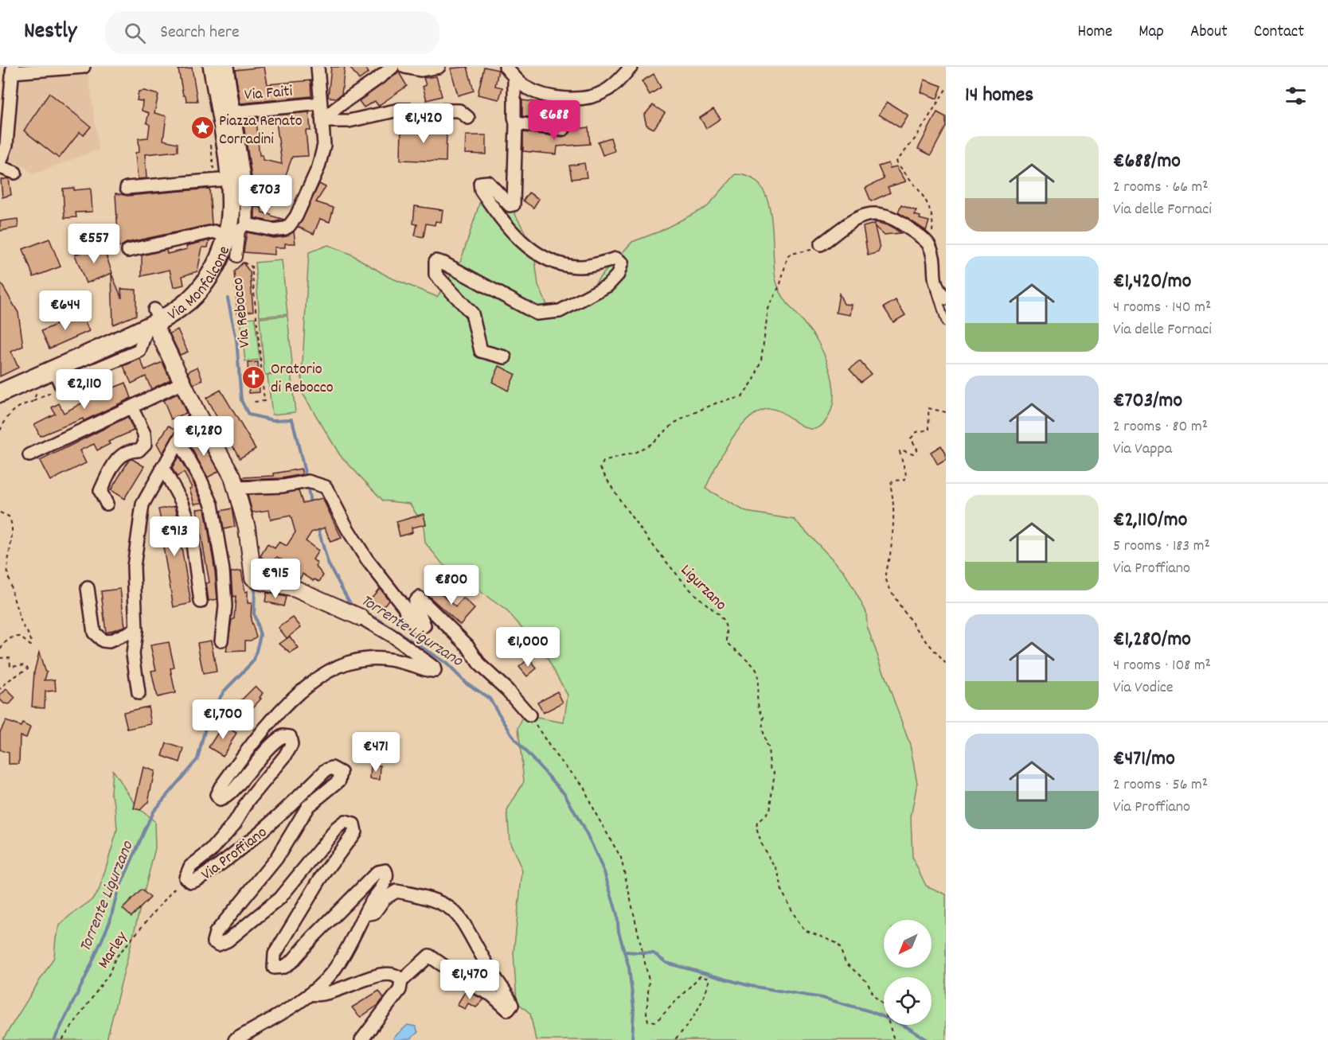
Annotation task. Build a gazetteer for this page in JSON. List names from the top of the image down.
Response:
{
  "streets": {
    "main road": ["Via Monfalcone"],
    "street": ["Via Faiti", "Via Rebocco", "Via Proffiano"],
    "path": ["Ligurzano", "Marley"]
  },
  "crossings": [
    ["Via Faiti", "Via Monfalcone"],
    ["Via Faiti", "Via Rebocco"],
    ["Via Monfalcone", "Via Rebocco"],
    ["Via Monfalcone", "Via Proffiano"],
    ["Via Proffiano", "Marley"]
  ],
  "water": ["Torrente Ligurzano"],
  "places": {
    "place": ["Piazza Renato Corradini"],
    "church": ["Oratorio di Rebocco"]
  },
  "north": "bottom left",
  "page": {
    "header": "Nestly",
    "search": "Search here",
    "nav": [
      "Home",
      "Map",
      "About",
      "Contact"
    ],
    "heading": "14 homes",
    "price": [
      "€688",
      "€1,420",
      "€703",
      "€557",
      "€644",
      "€2,110",
      "€1,280",
      "€913",
      "€915",
      "€800",
      "€1,000",
      "€1,700",
      "€471",
      "€1,470"
    ],
    "list": [
      {
        "name": "€688/mo",
        "note": "2 rooms · 66 m² · Via delle Fornaci"
      },
      {
        "name": "€1,420/mo",
        "note": "4 rooms · 140 m² · Via delle Fornaci"
      },
      {
        "name": "€703/mo",
        "note": "2 rooms · 80 m² · Via Vappa"
      },
      {
        "name": "€2,110/mo",
        "note": "5 rooms · 183 m² · Via Proffiano"
      },
      {
        "name": "€1,280/mo",
        "note": "4 rooms · 108 m² · Via Vodice"
      },
      {
        "name": "€471/mo",
        "note": "2 rooms · 56 m² · Via Proffiano"
      }
    ]
  }
}
